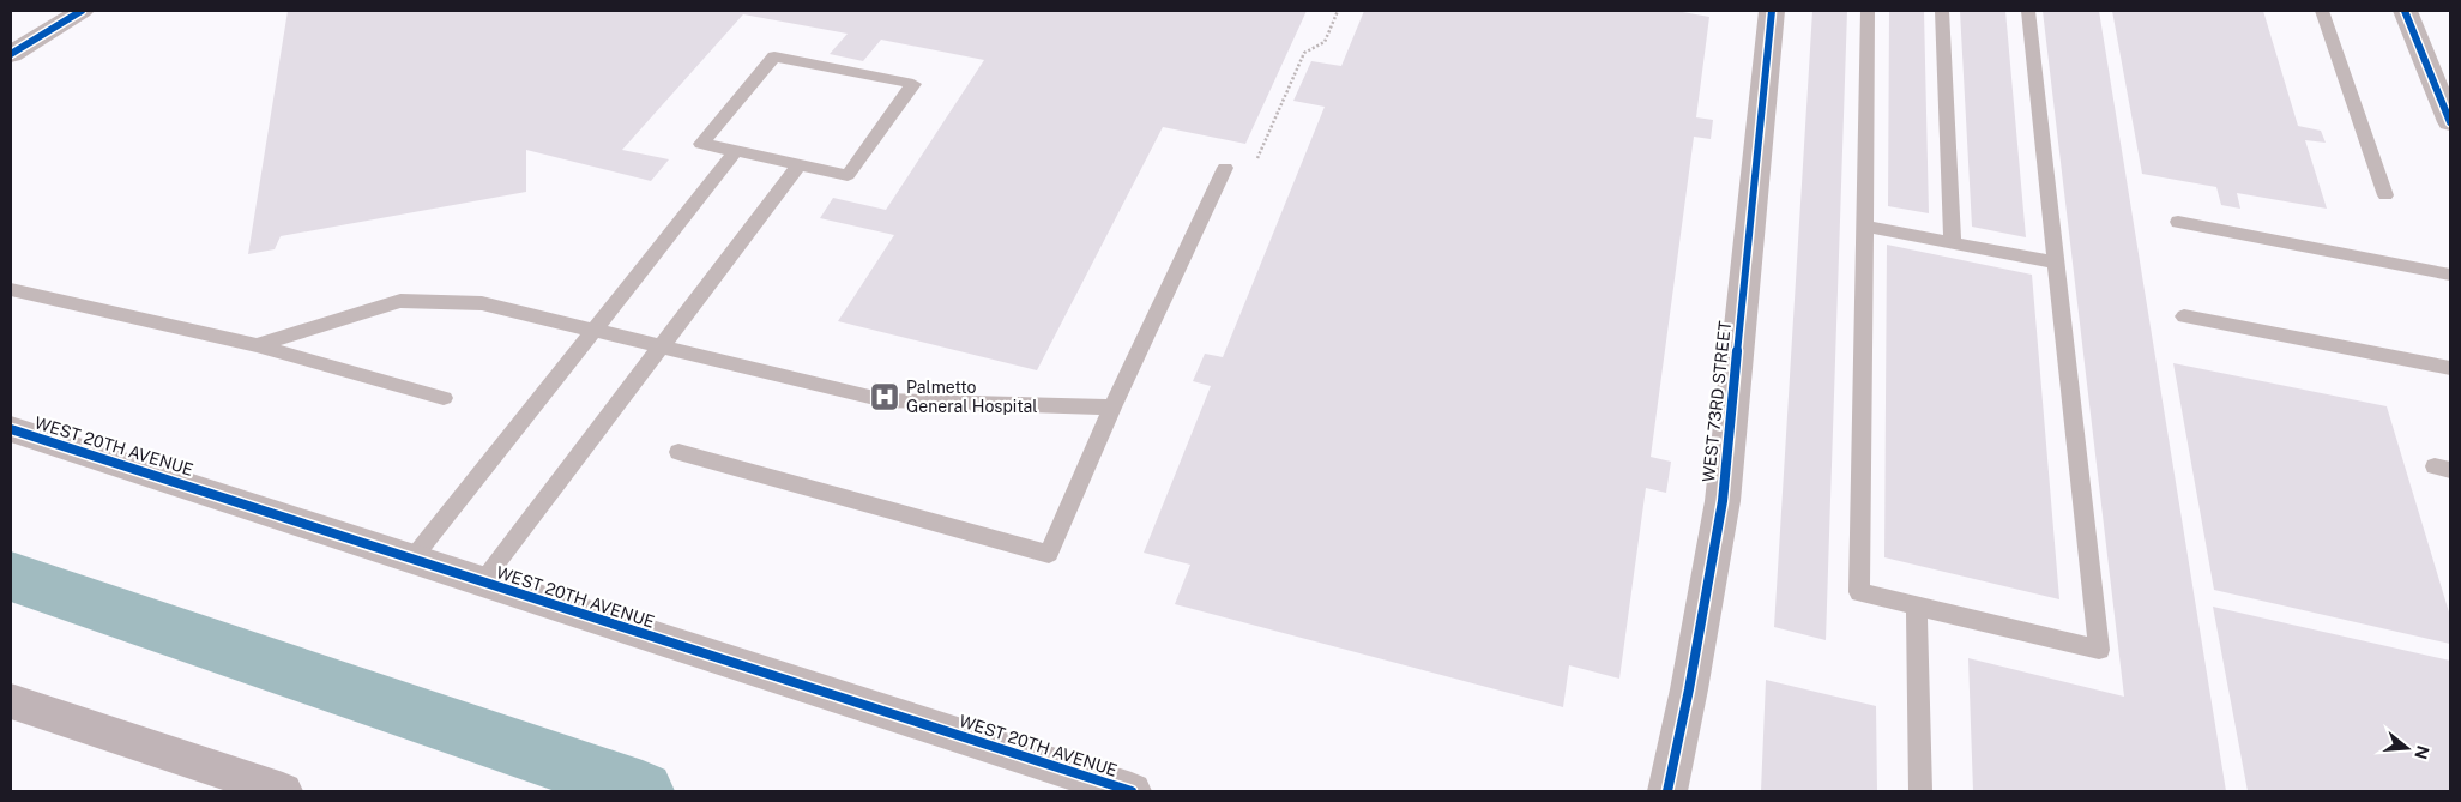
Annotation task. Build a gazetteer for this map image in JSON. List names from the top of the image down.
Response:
{
  "streets": {
    "street": ["WEST 73RD STREET", "WEST 20TH AVENUE"]
  },
  "places": {
    "hospital": ["Palmetto General Hospital"]
  },
  "north": "right"
}
